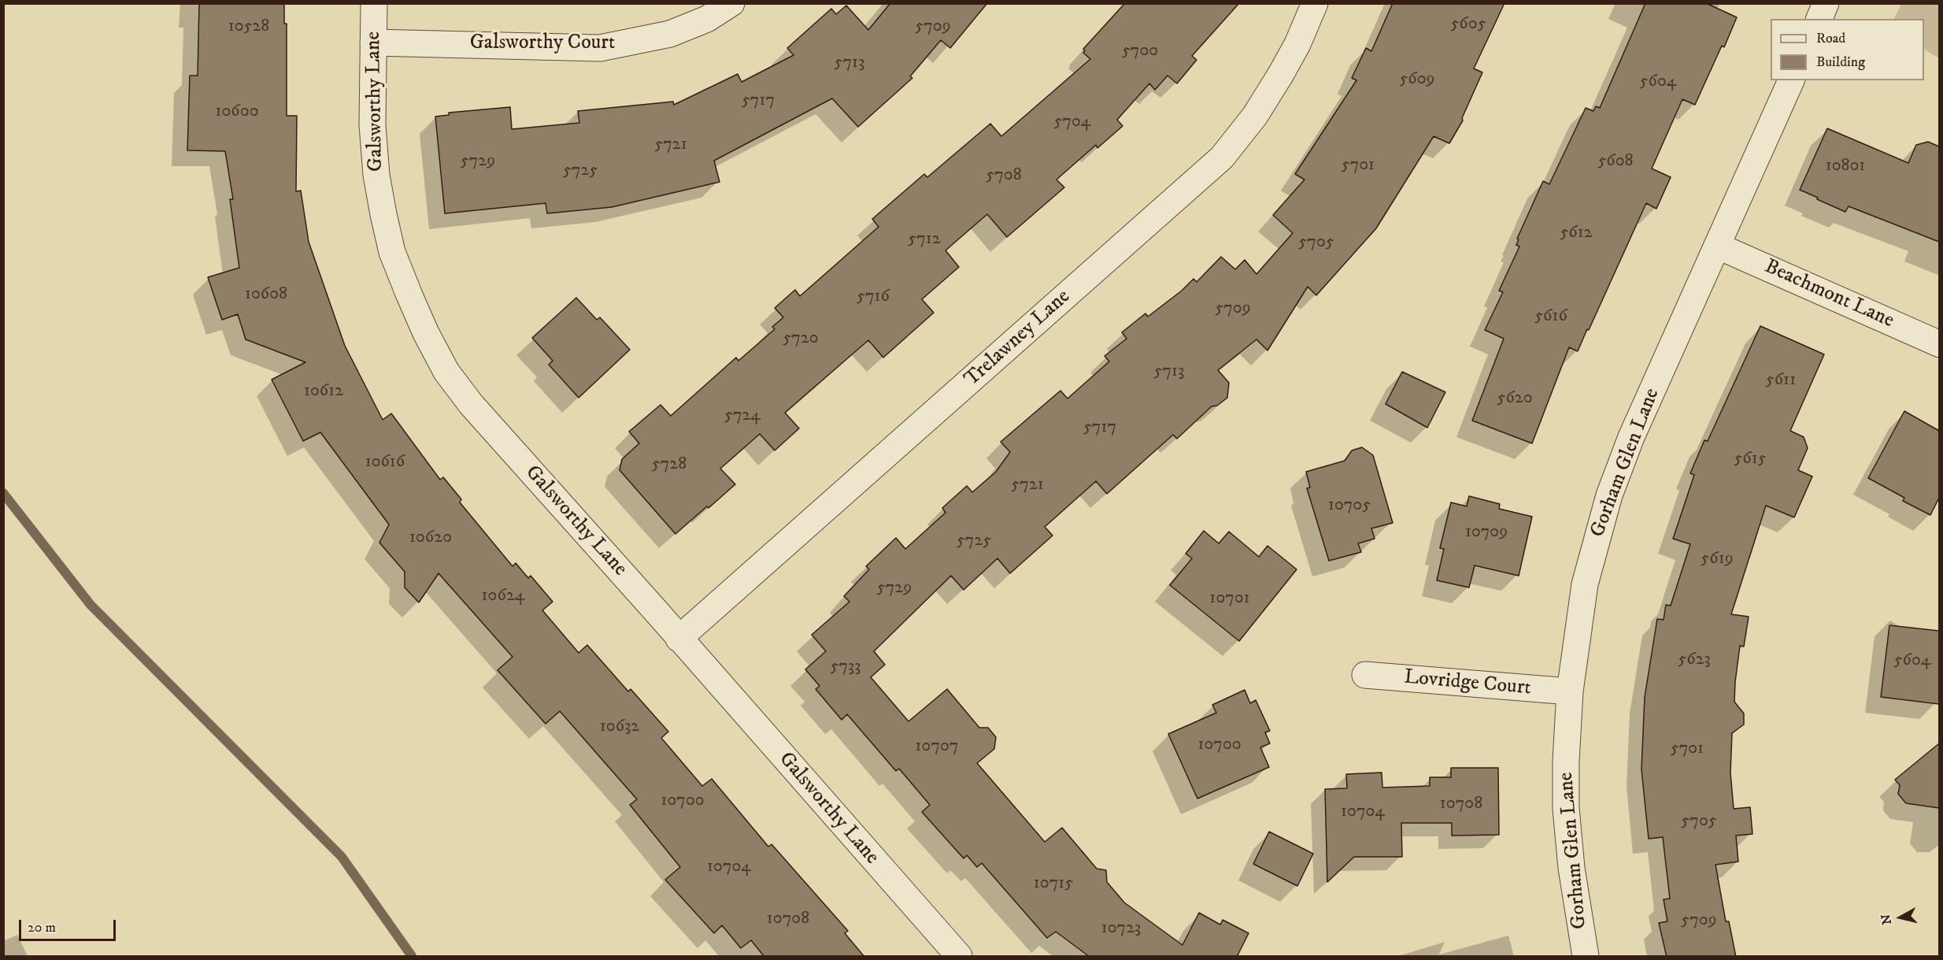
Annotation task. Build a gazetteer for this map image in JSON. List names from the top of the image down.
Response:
{
  "streets": {
    "street": [
      "Galsworthy Court",
      "Galsworthy Lane",
      "Beachmont Lane",
      "Trelawney Lane",
      "Gorham Glen Lane",
      "Lovridge Court"
    ]
  },
  "crossings": [
    ["Galsworthy Court", "Galsworthy Lane"],
    ["Galsworthy Lane", "Trelawney Lane"],
    ["Beachmont Lane", "Gorham Glen Lane"],
    ["Gorham Glen Lane", "Lovridge Court"]
  ],
  "house_numbers": [
    "5605",
    "10528",
    "5709",
    "5700",
    "5713",
    "5609",
    "5604",
    "5717",
    "10600",
    "5704",
    "5721",
    "5729",
    "5608",
    "5701",
    "10801",
    "5725",
    "5708",
    "5612",
    "5712",
    "5705",
    "10608",
    "5716",
    "5709",
    "5616",
    "5720",
    "5713",
    "5611",
    "10612",
    "5620",
    "5724",
    "5717",
    "5615",
    "10616",
    "5728",
    "5721",
    "10705",
    "10709",
    "10620",
    "5725",
    "5619",
    "5729",
    "10624",
    "10701",
    "5623",
    "5604",
    "5733",
    "10632",
    "10700",
    "10707",
    "5701",
    "10700",
    "10708",
    "10704",
    "5705",
    "10704",
    "10715",
    "10708",
    "5709",
    "10723"
  ],
  "legend": ["Road", "Building"],
  "scale_bar": "20 m",
  "north": "left"
}
